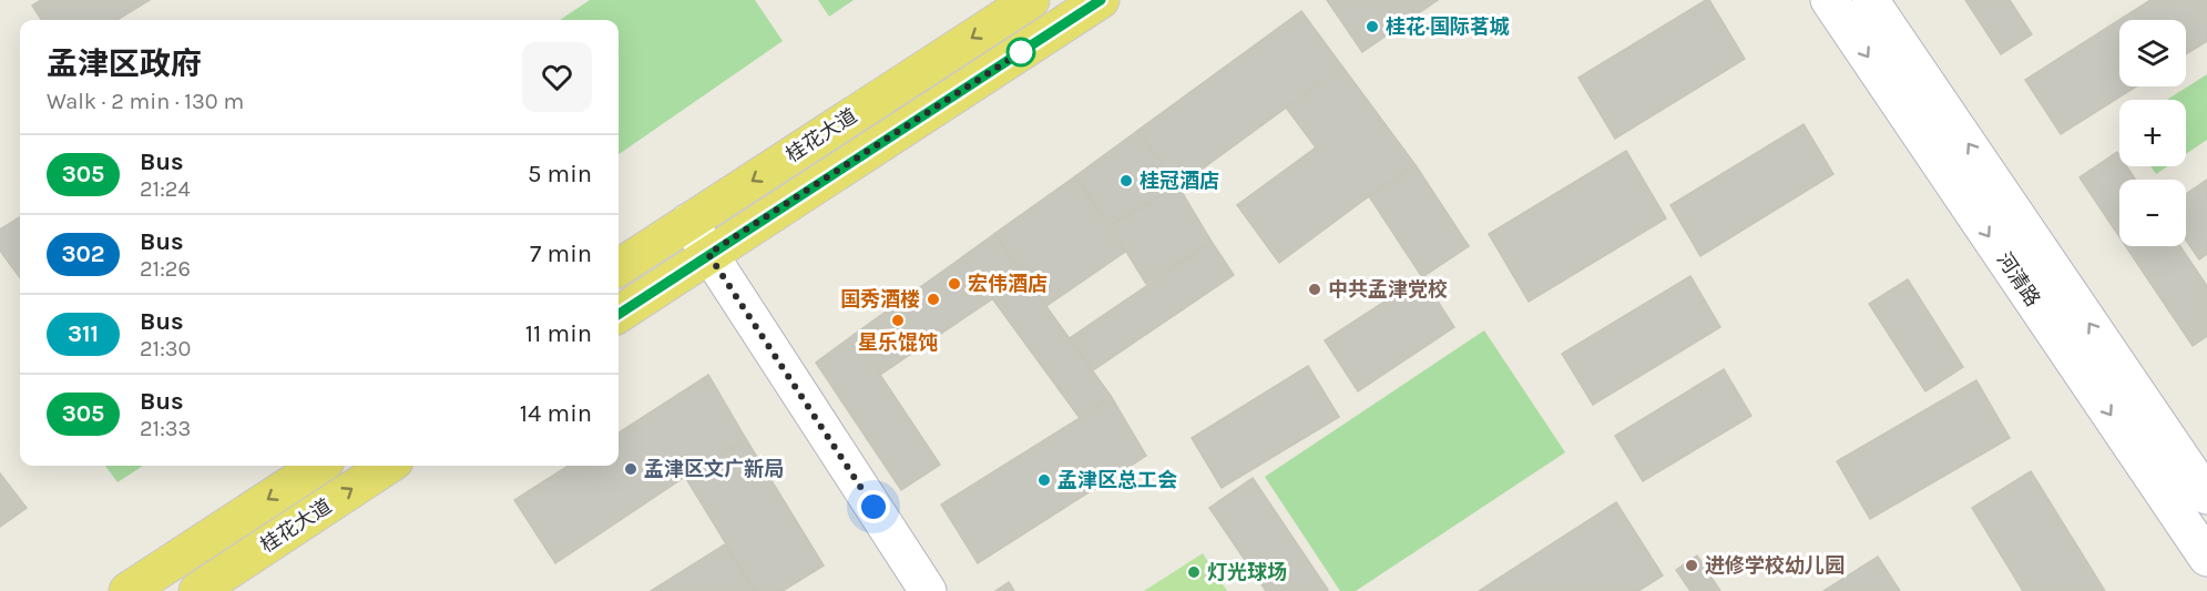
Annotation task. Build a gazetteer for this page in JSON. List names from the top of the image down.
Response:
{
  "streets": {
    "main road": ["桂花大道"],
    "street": ["河清路"]
  },
  "places": [
    "桂花·国际茗城",
    "桂冠酒店",
    "宏伟酒店",
    "中共孟津党校",
    "国秀酒楼",
    "星乐馄饨",
    "孟津区文广新局",
    "孟津区总工会",
    "进修学校幼儿园",
    "灯光球场"
  ],
  "lines": ["bus line 305"],
  "page": {
    "map_buttons": ["+", "−"],
    "heading": ["孟津区政府", "Walk · 2 min · 130 m"],
    "list": [
      {
        "mark": "305",
        "name": "Bus",
        "note": "21:24",
        "value": "5 min"
      },
      {
        "mark": "302",
        "name": "Bus",
        "note": "21:26",
        "value": "7 min"
      },
      {
        "mark": "311",
        "name": "Bus",
        "note": "21:30",
        "value": "11 min"
      },
      {
        "mark": "305",
        "name": "Bus",
        "note": "21:33",
        "value": "14 min"
      }
    ]
  }
}
